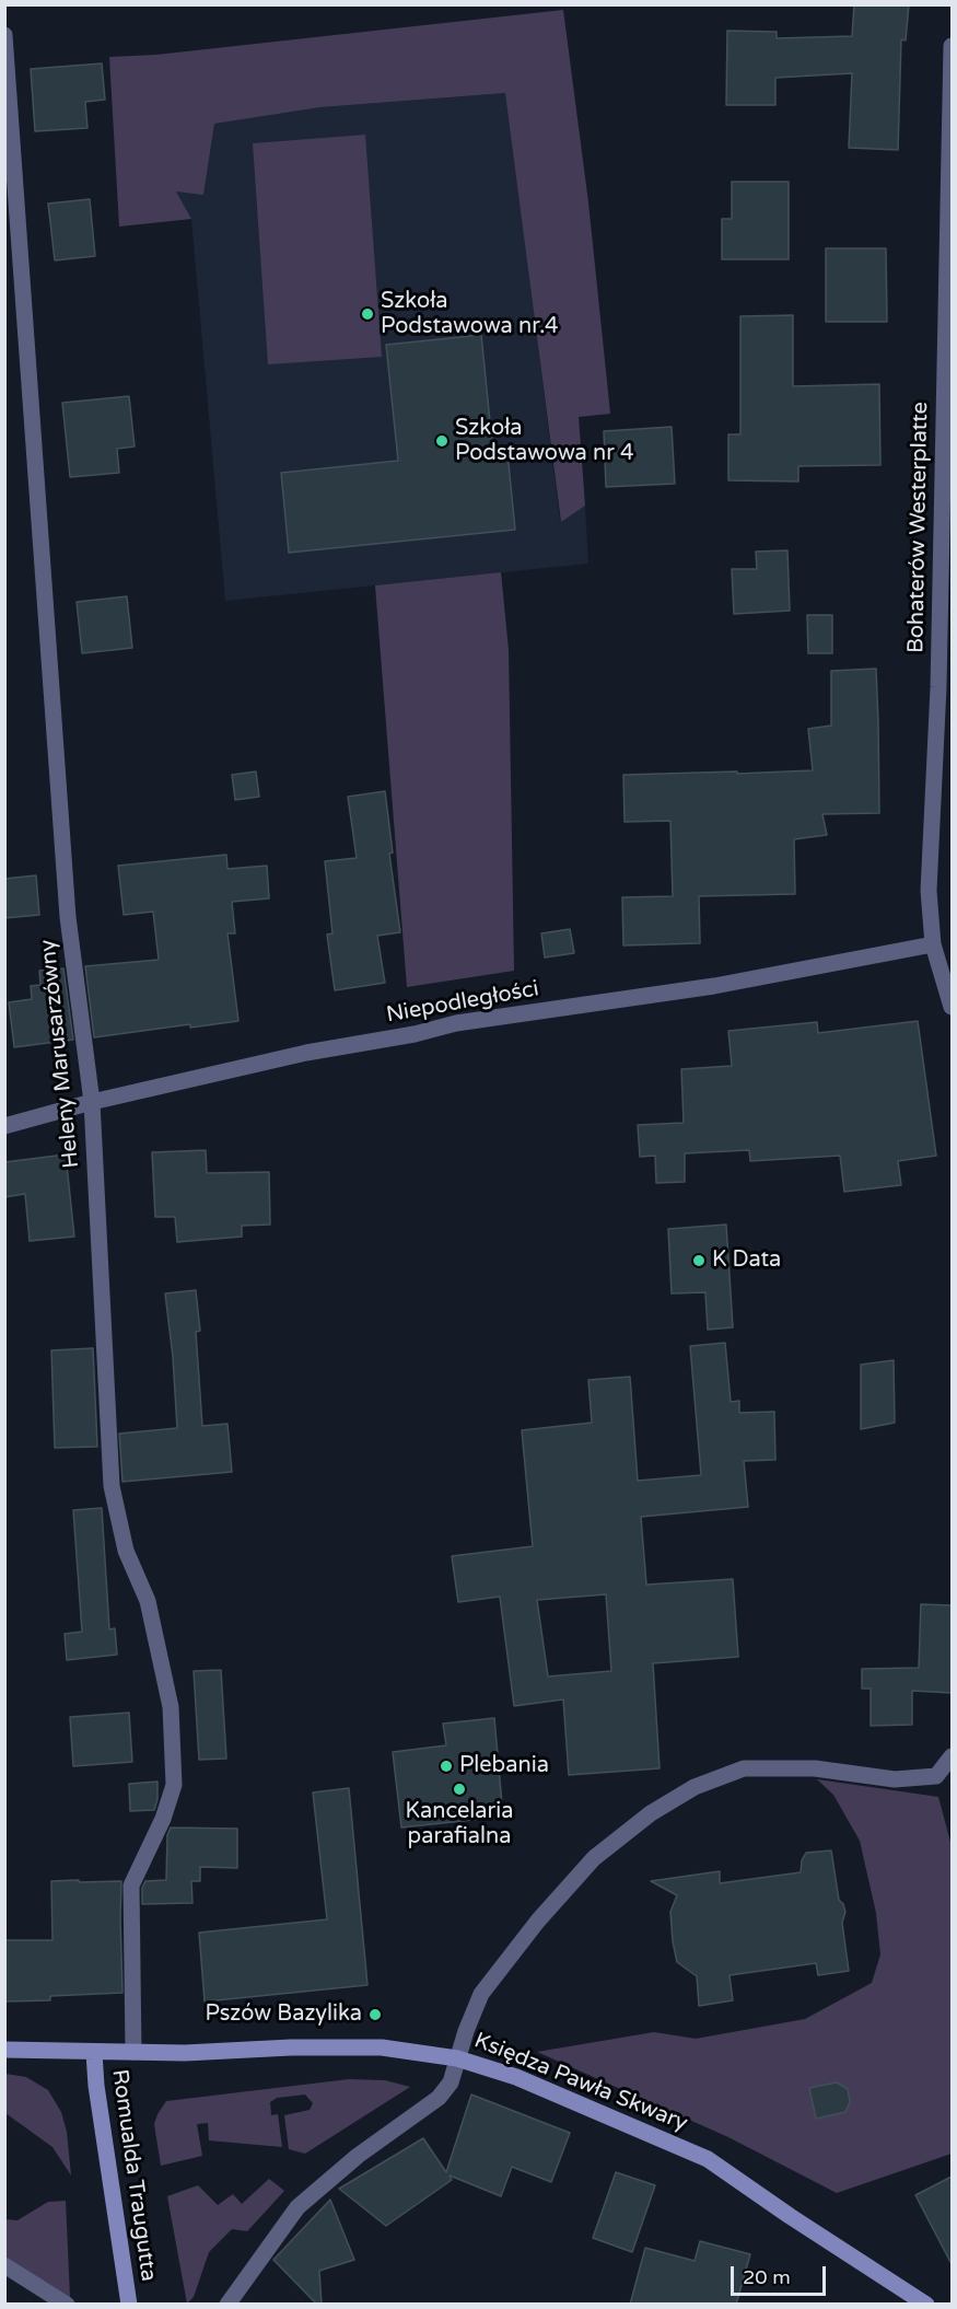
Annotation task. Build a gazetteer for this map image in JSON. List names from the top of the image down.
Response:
{
  "streets": {
    "main road": ["Księdza Pawła Skwary", "Romualda Traugutta"],
    "street": ["Bohaterów Westerplatte", "Niepodległości", "Heleny Marusarzówny"]
  },
  "crossings": [
    ["Bohaterów Westerplatte", "Niepodległości"],
    ["Niepodległości", "Heleny Marusarzówny"],
    ["Heleny Marusarzówny", "Księdza Pawła Skwary"],
    ["Księdza Pawła Skwary", "Romualda Traugutta"]
  ],
  "places": [
    "Szkoła Podstawowa nr.4",
    "Szkoła Podstawowa nr 4",
    "K Data",
    "Plebania",
    "Kancelaria parafialna",
    "Pszów Bazylika"
  ],
  "scale_bar": "20 m"
}
